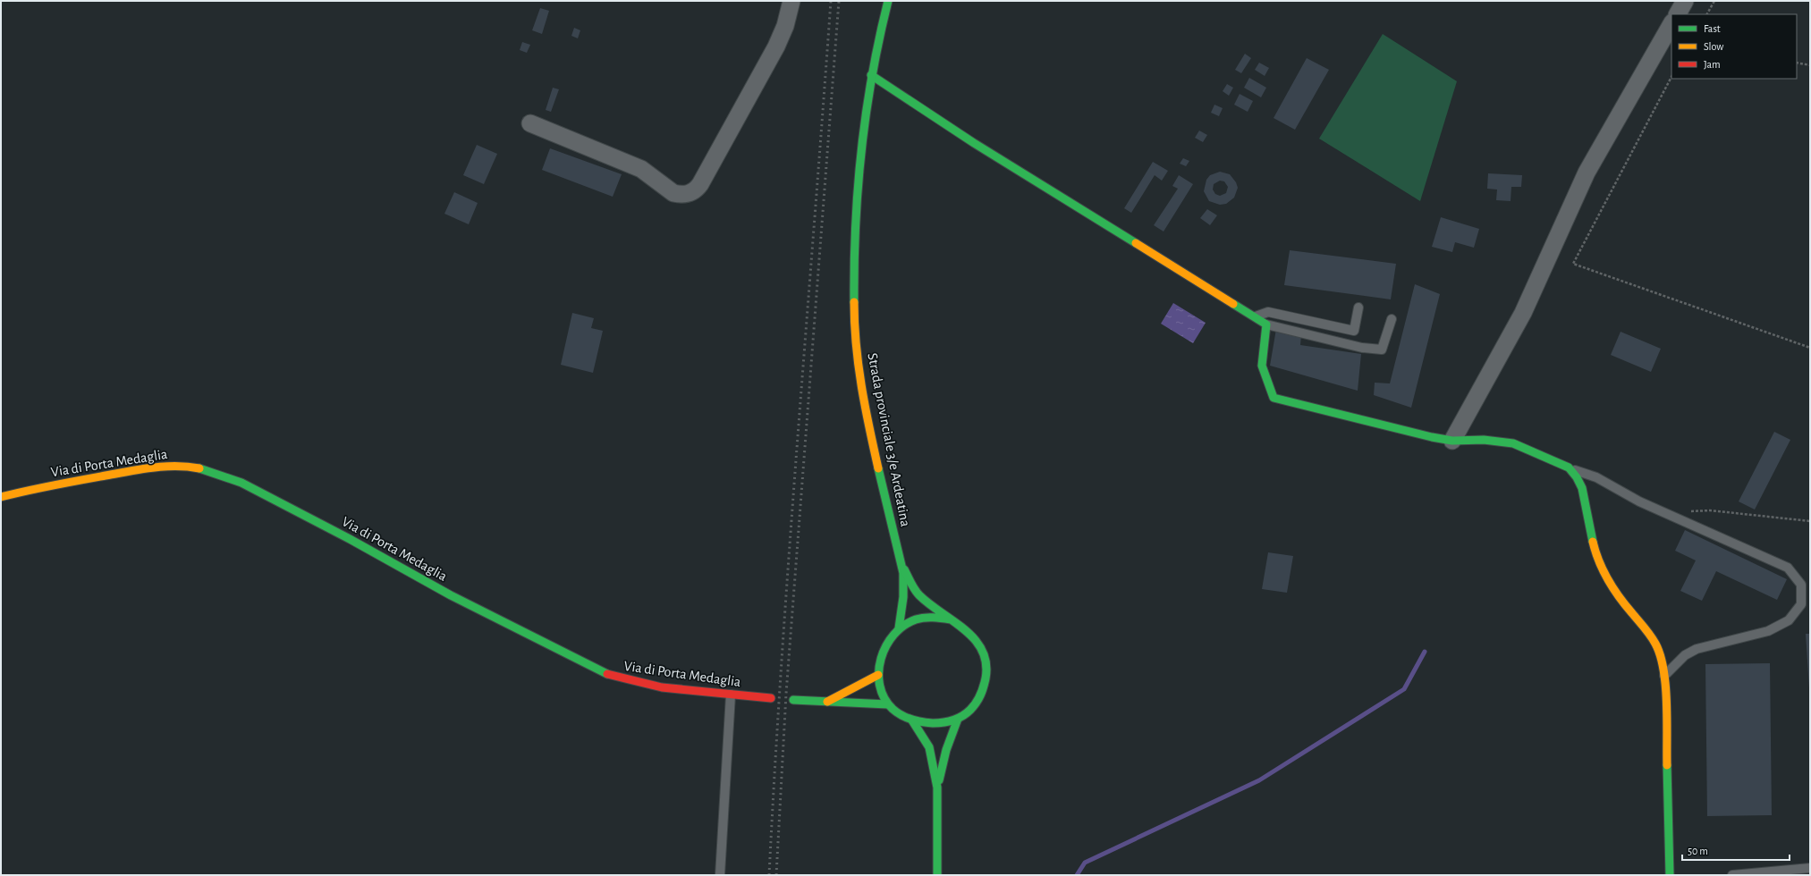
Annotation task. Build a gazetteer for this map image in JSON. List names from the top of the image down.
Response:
{
  "streets": {
    "street": ["Strada provinciale 3/e Ardeatina", "Via di Porta Medaglia"]
  },
  "legend": ["Fast", "Slow", "Jam"],
  "scale_bar": "50 m"
}
